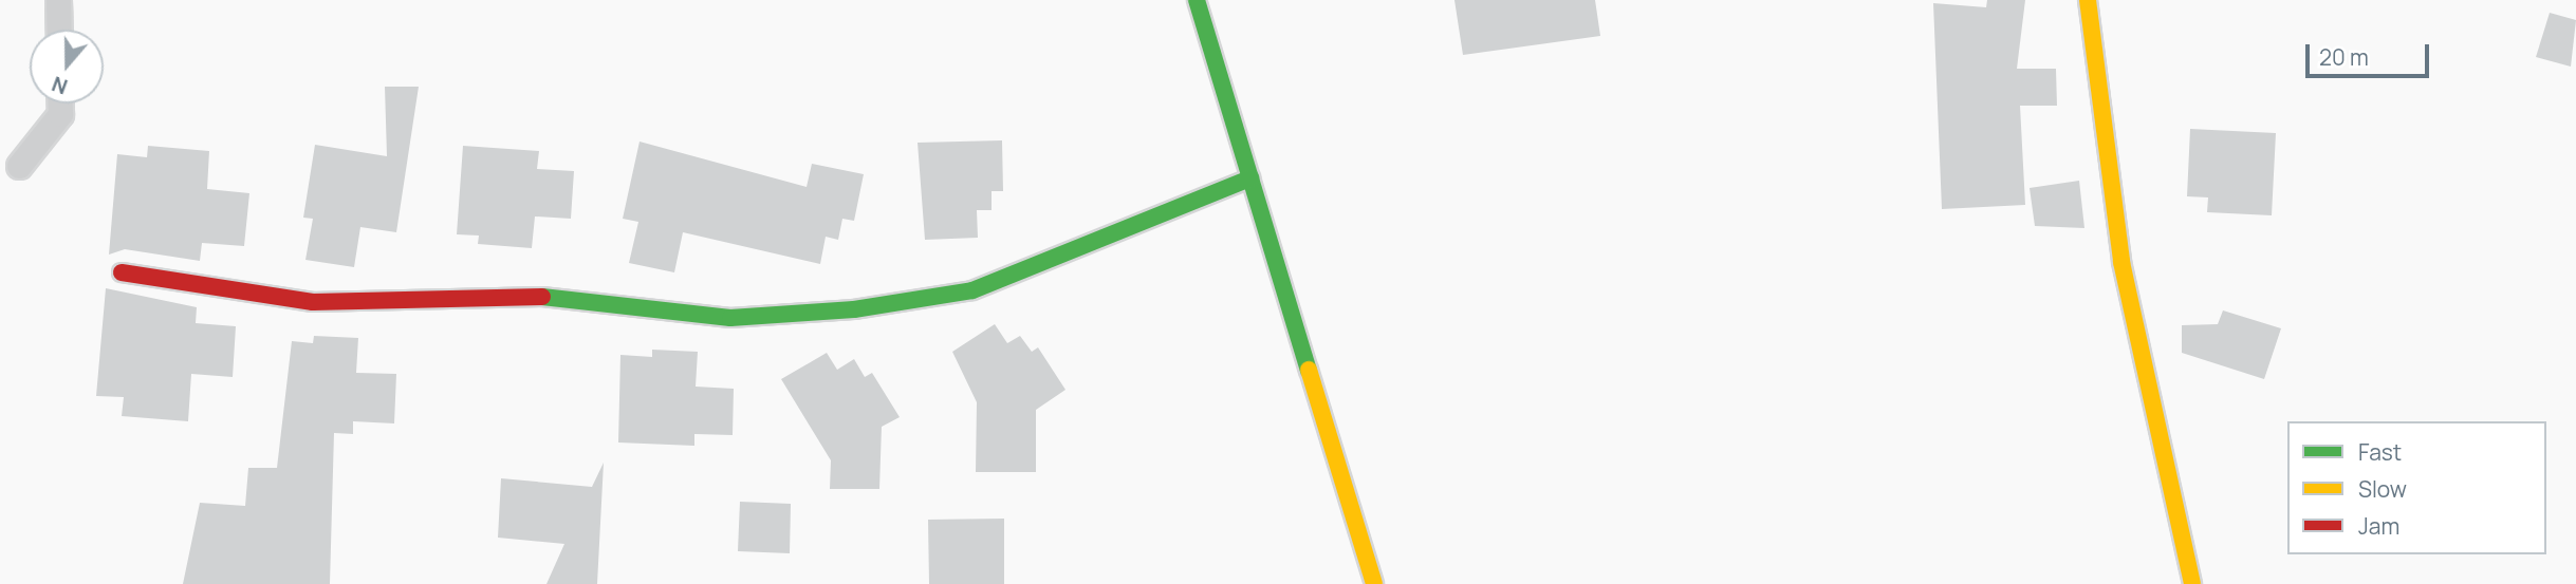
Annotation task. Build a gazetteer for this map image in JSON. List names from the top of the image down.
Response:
{
  "legend": ["Fast", "Slow", "Jam"],
  "scale_bar": "20 m",
  "north": "bottom"
}
